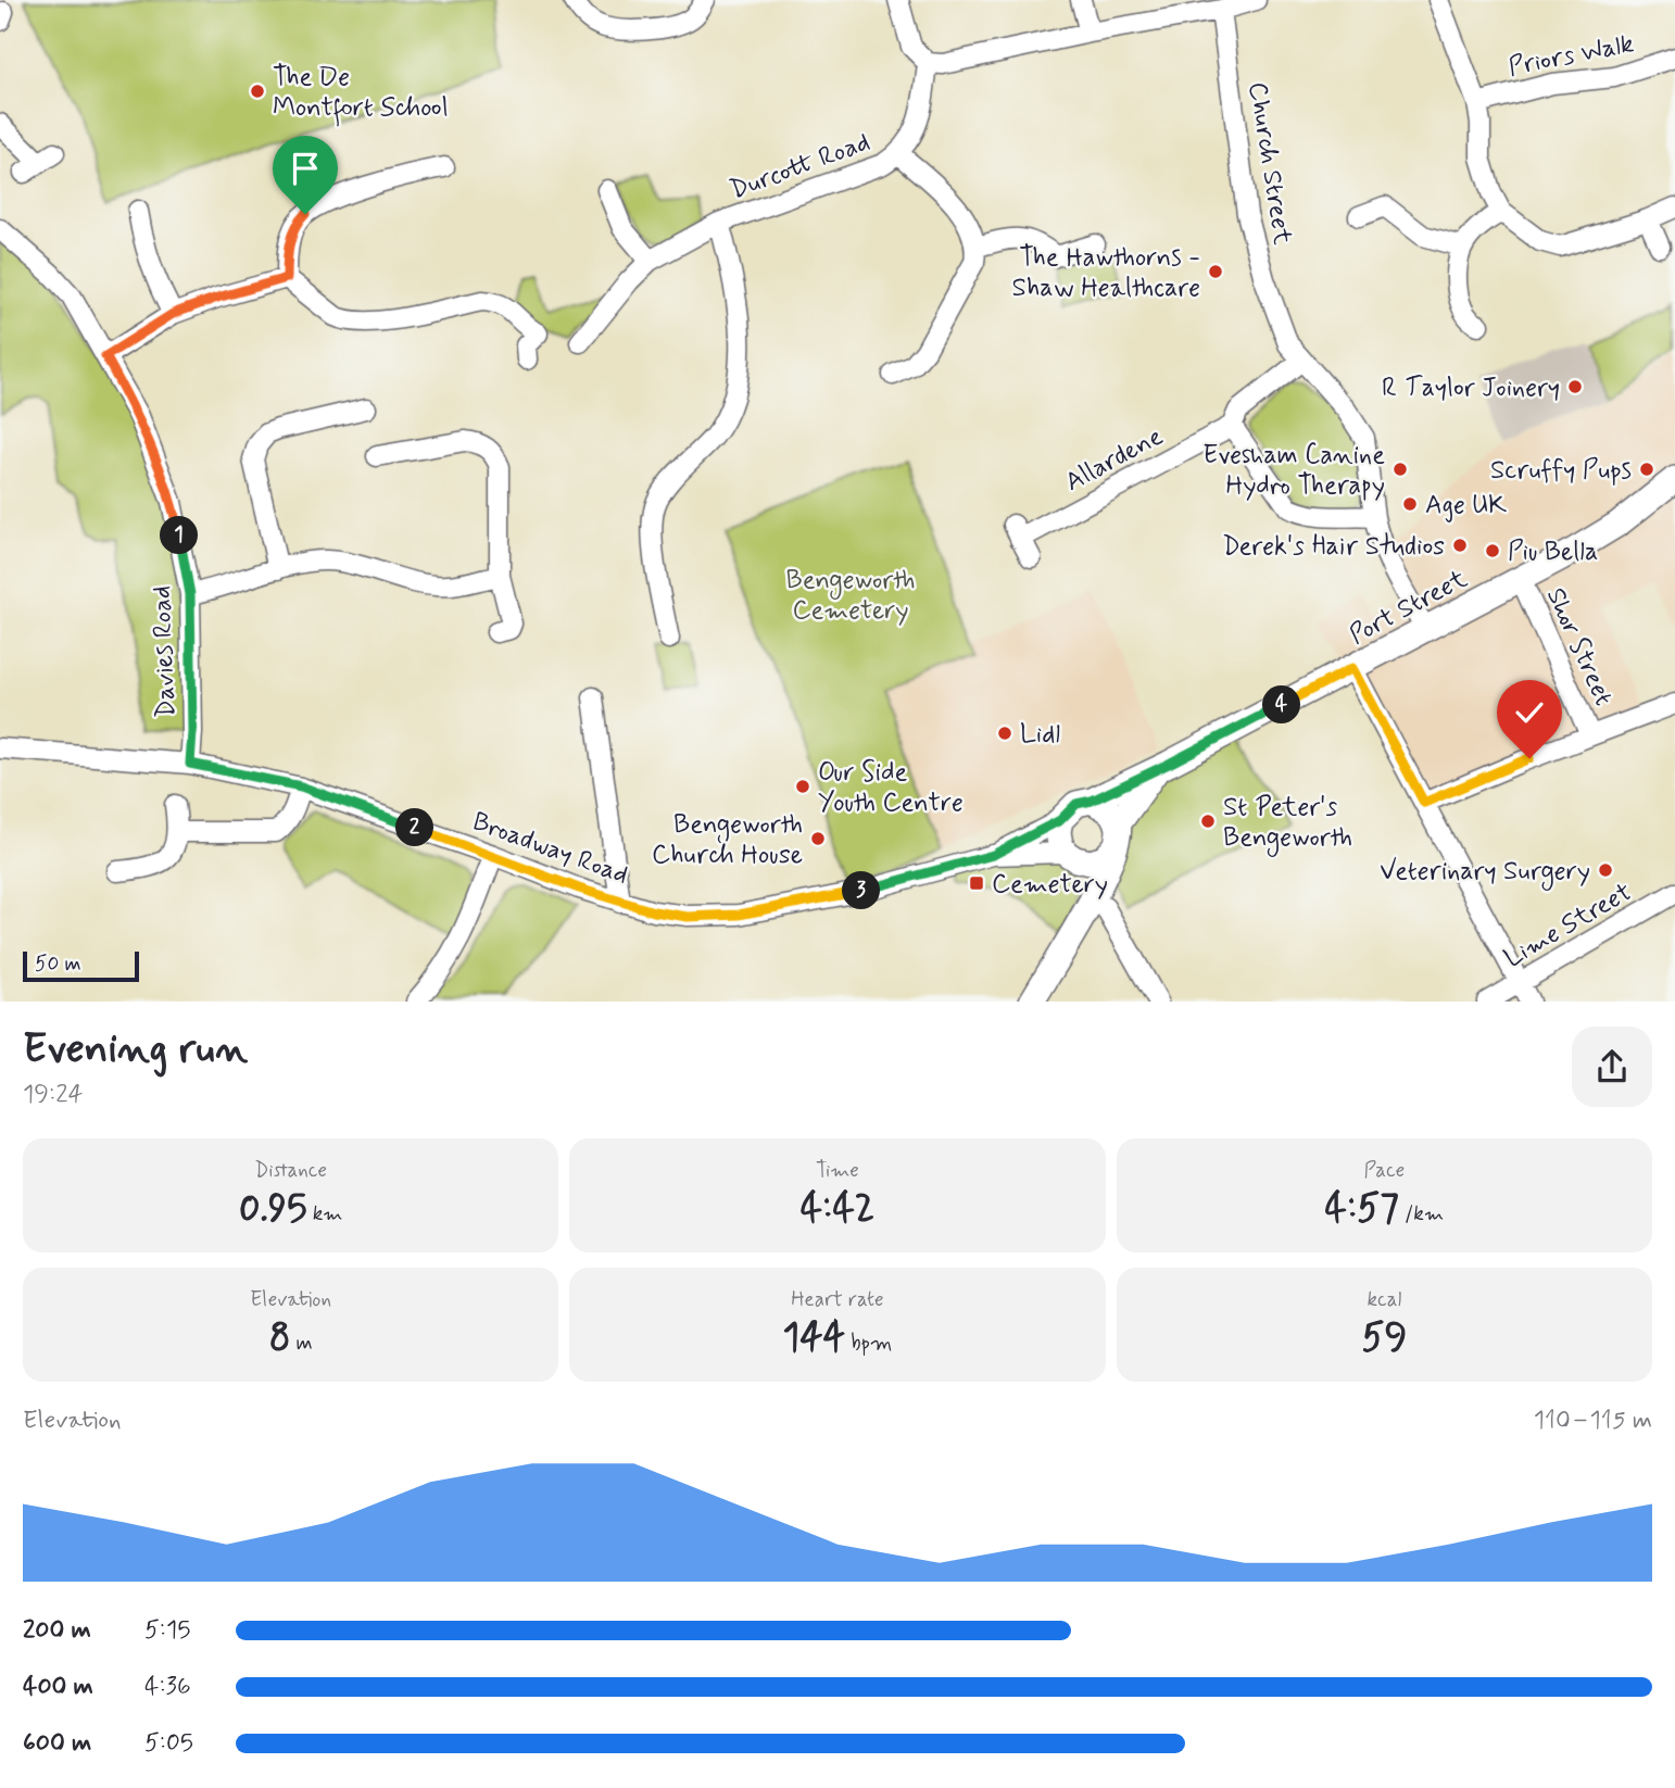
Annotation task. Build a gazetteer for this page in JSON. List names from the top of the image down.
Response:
{
  "streets": {
    "main road": ["Port Street"],
    "street": [
      "Priors Walk",
      "Church Street",
      "Durcott Road",
      "Allardene",
      "Shor Street",
      "Davies Road",
      "Broadway Road",
      "Lime Street"
    ]
  },
  "crossings": [
    ["Church Street", "Port Street"],
    ["Port Street", "Shor Street"],
    ["Port Street", "Broadway Road"],
    ["Davies Road", "Broadway Road"]
  ],
  "parks": ["Bengeworth Cemetery"],
  "places": {
    "other": [
      "The De Montfort School",
      "The Hawthorns - Shaw Healthcare",
      "R Taylor Joinery",
      "Evesham Canine Hydro Therapy",
      "Scruffy Pups",
      "Age UK",
      "Derek's Hair Studios",
      "Piu Bella",
      "Lidl",
      "Our Side Youth Centre",
      "St Peter's Bengeworth",
      "Bengeworth Church House",
      "Veterinary Surgery"
    ],
    "transit": ["Cemetery"]
  },
  "scale_bar": "50 m",
  "page": {
    "pins": [
      "1",
      "4",
      "2",
      "3"
    ],
    "scale": "50 m",
    "heading": ["Evening run", "19:24"],
    "stats": [
      ["Distance", "0.95 km"],
      ["Time", "4:42"],
      ["Pace", "4:57 /km"],
      ["Elevation", "8 m"],
      ["Heart rate", "144 bpm"],
      ["kcal", "59"]
    ],
    "chart": ["Elevation", "110–115 m"],
    "list": [
      {
        "name": "200 m",
        "note": "5:15"
      },
      {
        "name": "400 m",
        "note": "4:36"
      },
      {
        "name": "600 m",
        "note": "5:05"
      }
    ]
  }
}
